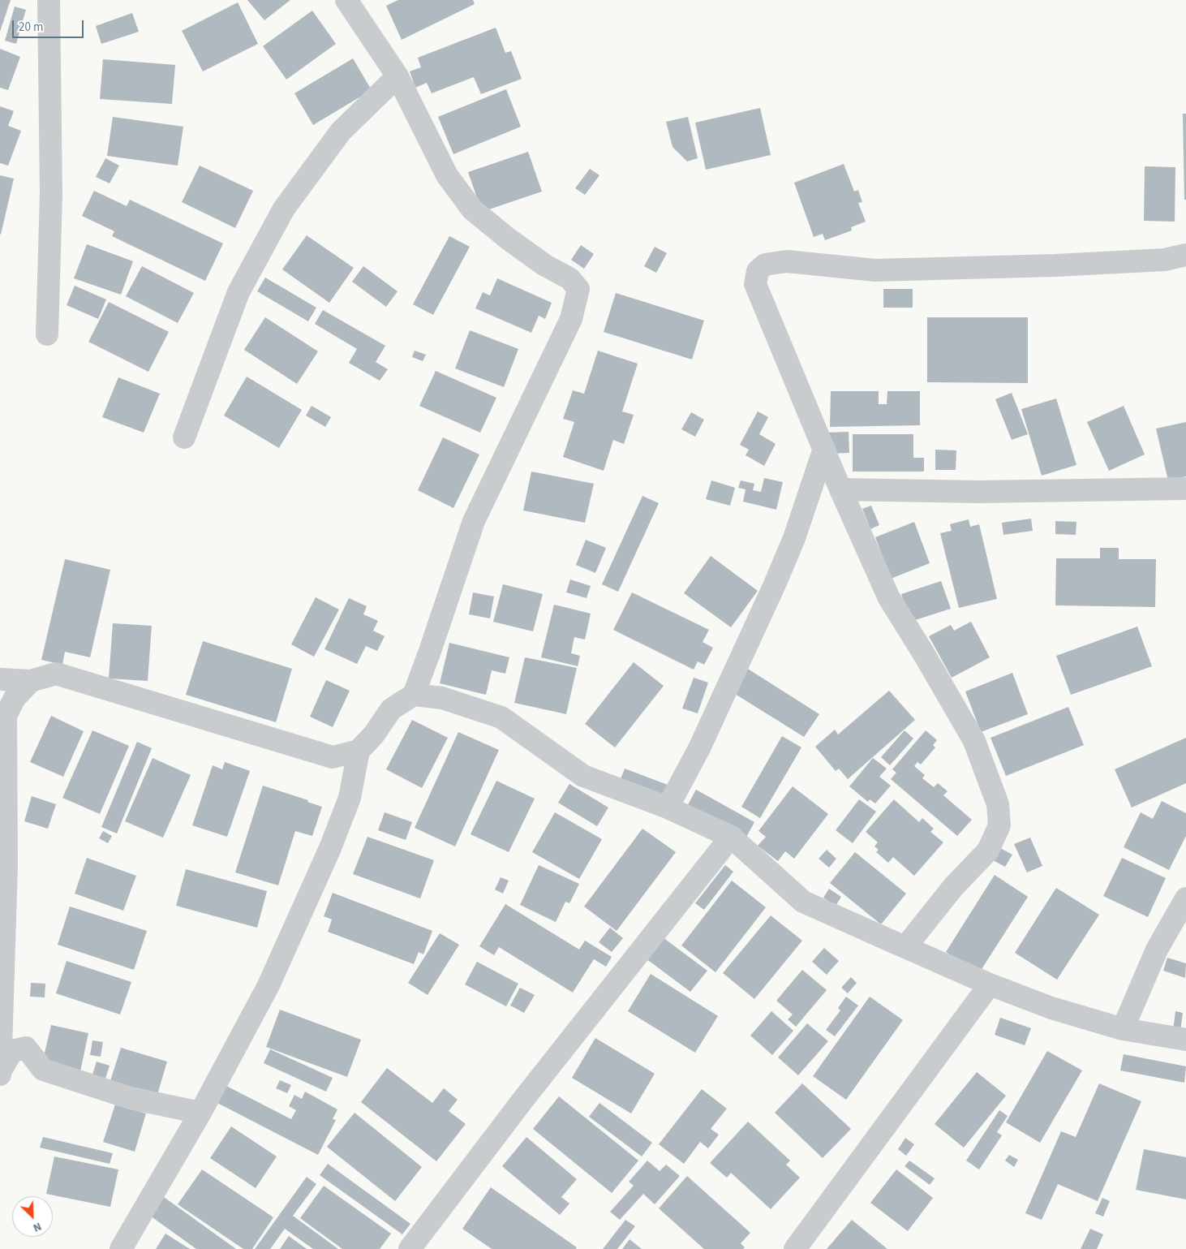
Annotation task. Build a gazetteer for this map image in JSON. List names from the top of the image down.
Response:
{
  "scale_bar": "20 m",
  "north": "bottom right"
}
